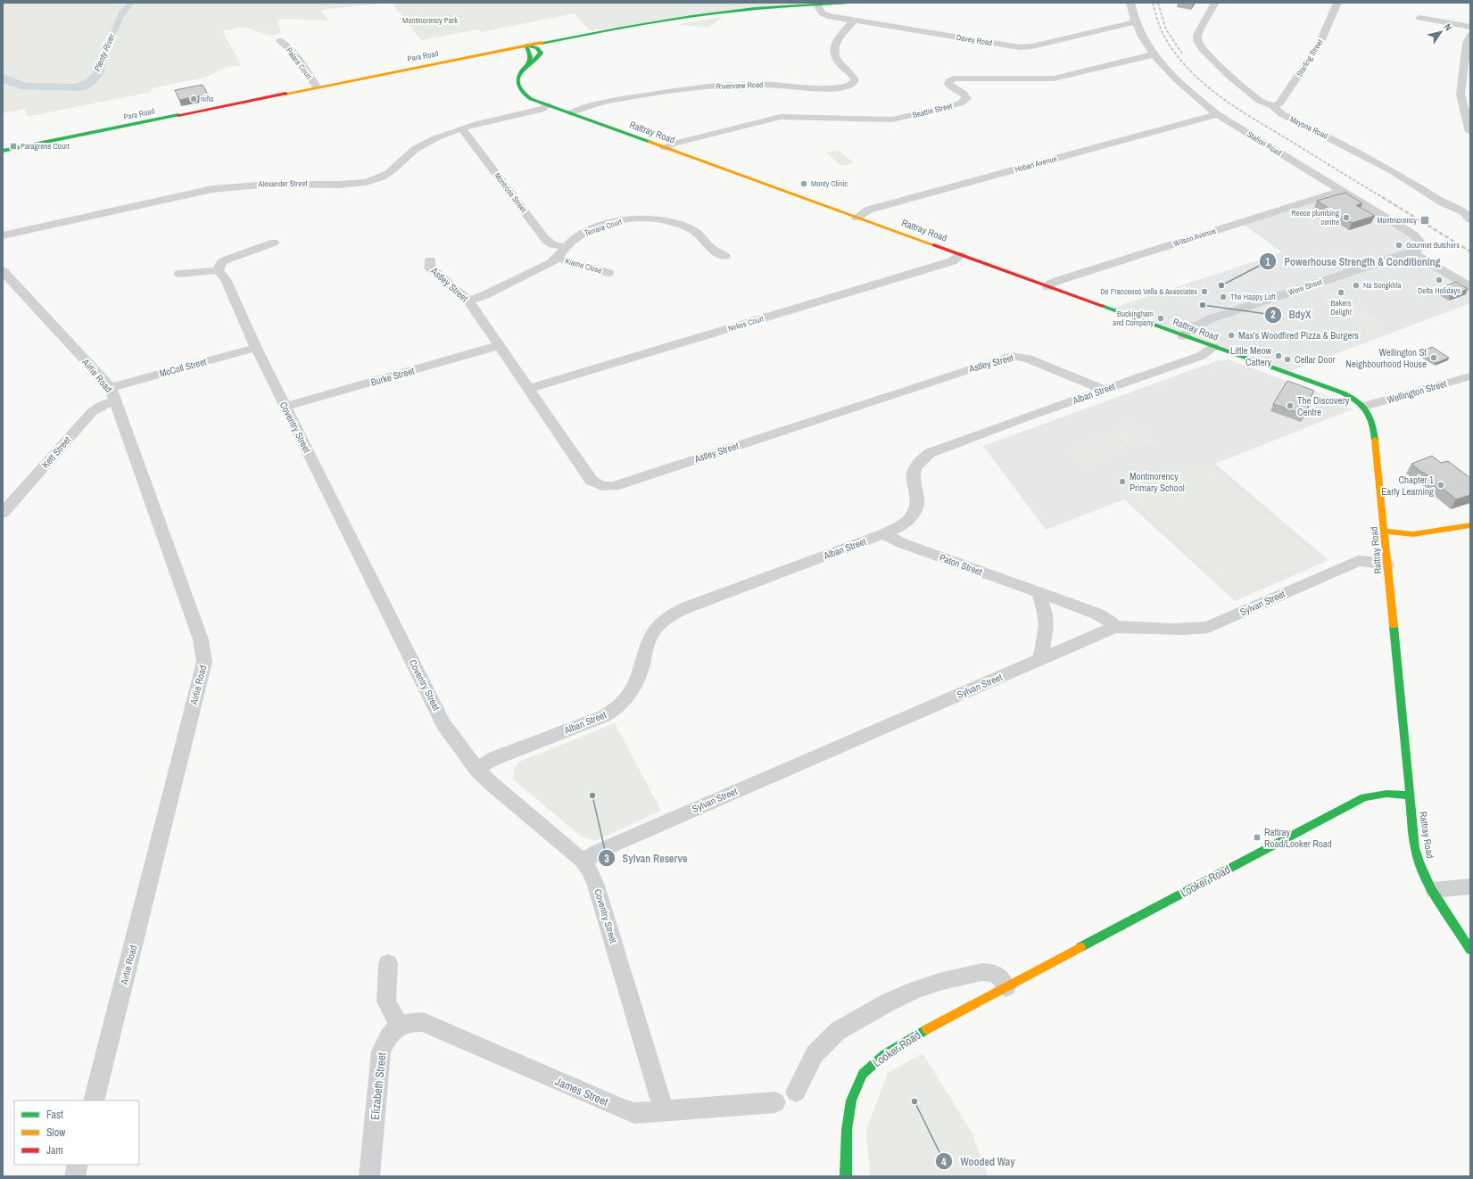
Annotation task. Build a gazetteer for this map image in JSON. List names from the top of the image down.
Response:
{
  "streets": {
    "street": [
      "Davey Road",
      "Para Road",
      "Starling Street",
      "Palara Court",
      "Riverview Road",
      "Beattie Street",
      "Mayona Road",
      "Rattray Road",
      "Station Road",
      "Hoban Avenue",
      "Alexander Street",
      "Montrose Street",
      "Terrara Court",
      "Wilson Avenue",
      "Kiama Close",
      "Astley Street",
      "Were Street",
      "Nokes Court",
      "McColl Street",
      "Airlie Road",
      "Burke Street",
      "Wellington Street",
      "Alban Street",
      "Coventry Street",
      "Kett Street",
      "Paton Street",
      "Sylvan Street",
      "Looker Road",
      "Elizabeth Street",
      "James Street"
    ]
  },
  "crossings": [
    ["Davey Road", "Para Road"],
    ["Davey Road", "Riverview Road"],
    ["Davey Road", "Station Road"],
    ["Para Road", "Palara Court"],
    ["Para Road", "Rattray Road"],
    ["Starling Street", "Mayona Road"],
    ["Riverview Road", "Rattray Road"],
    ["Beattie Street", "Rattray Road"],
    ["Beattie Street", "Station Road"],
    ["Rattray Road", "Hoban Avenue"],
    ["Rattray Road", "Alexander Street"],
    ["Rattray Road", "Wilson Avenue"],
    ["Rattray Road", "Were Street"],
    ["Rattray Road", "Nokes Court"],
    ["Rattray Road", "Wellington Street"],
    ["Rattray Road", "Alban Street"],
    ["Rattray Road", "Sylvan Street"],
    ["Rattray Road", "Looker Road"],
    ["Station Road", "Hoban Avenue"],
    ["Station Road", "Wilson Avenue"],
    ["Station Road", "Were Street"],
    ["Alexander Street", "Montrose Street"],
    ["Montrose Street", "Terrara Court"],
    ["Terrara Court", "Kiama Close"],
    ["Terrara Court", "Astley Street"],
    ["Astley Street", "Nokes Court"],
    ["Astley Street", "Burke Street"],
    ["Astley Street", "Alban Street"],
    ["McColl Street", "Airlie Road"],
    ["McColl Street", "Coventry Street"],
    ["McColl Street", "Kett Street"],
    ["Airlie Road", "Kett Street"],
    ["Burke Street", "Coventry Street"],
    ["Alban Street", "Coventry Street"],
    ["Alban Street", "Paton Street"],
    ["Coventry Street", "Sylvan Street"],
    ["Coventry Street", "James Street"],
    ["Paton Street", "Sylvan Street"],
    ["Elizabeth Street", "James Street"]
  ],
  "water": ["Plenty River"],
  "parks": ["Montmorency Park"],
  "places": {
    "other": [
      "niño",
      "Monty Clinic",
      "Reece plumbing centre",
      "Gourmet Butchers",
      "Delta Holidays",
      "Powerhouse Strength & Conditioning",
      "Na Songkhla",
      "De Francesco Vella & Associates",
      "Bakers Delight",
      "The Happy Loft",
      "BdyX",
      "Buckingham and Company",
      "Max's Woodfired Pizza & Burgers",
      "Little Meow Cattery",
      "Wellington St Neighbourhood House",
      "Cellar Door",
      "The Discovery Centre",
      "Montmorency Primary School",
      "Chapter 1 Early Learning",
      "Sylvan Reserve",
      "Wooded Way"
    ],
    "transit": ["Paragrene Court", "Montmorency", "Rattray Road/Looker Road"]
  },
  "legend": ["Fast", "Slow", "Jam"],
  "north": "top right"
}
